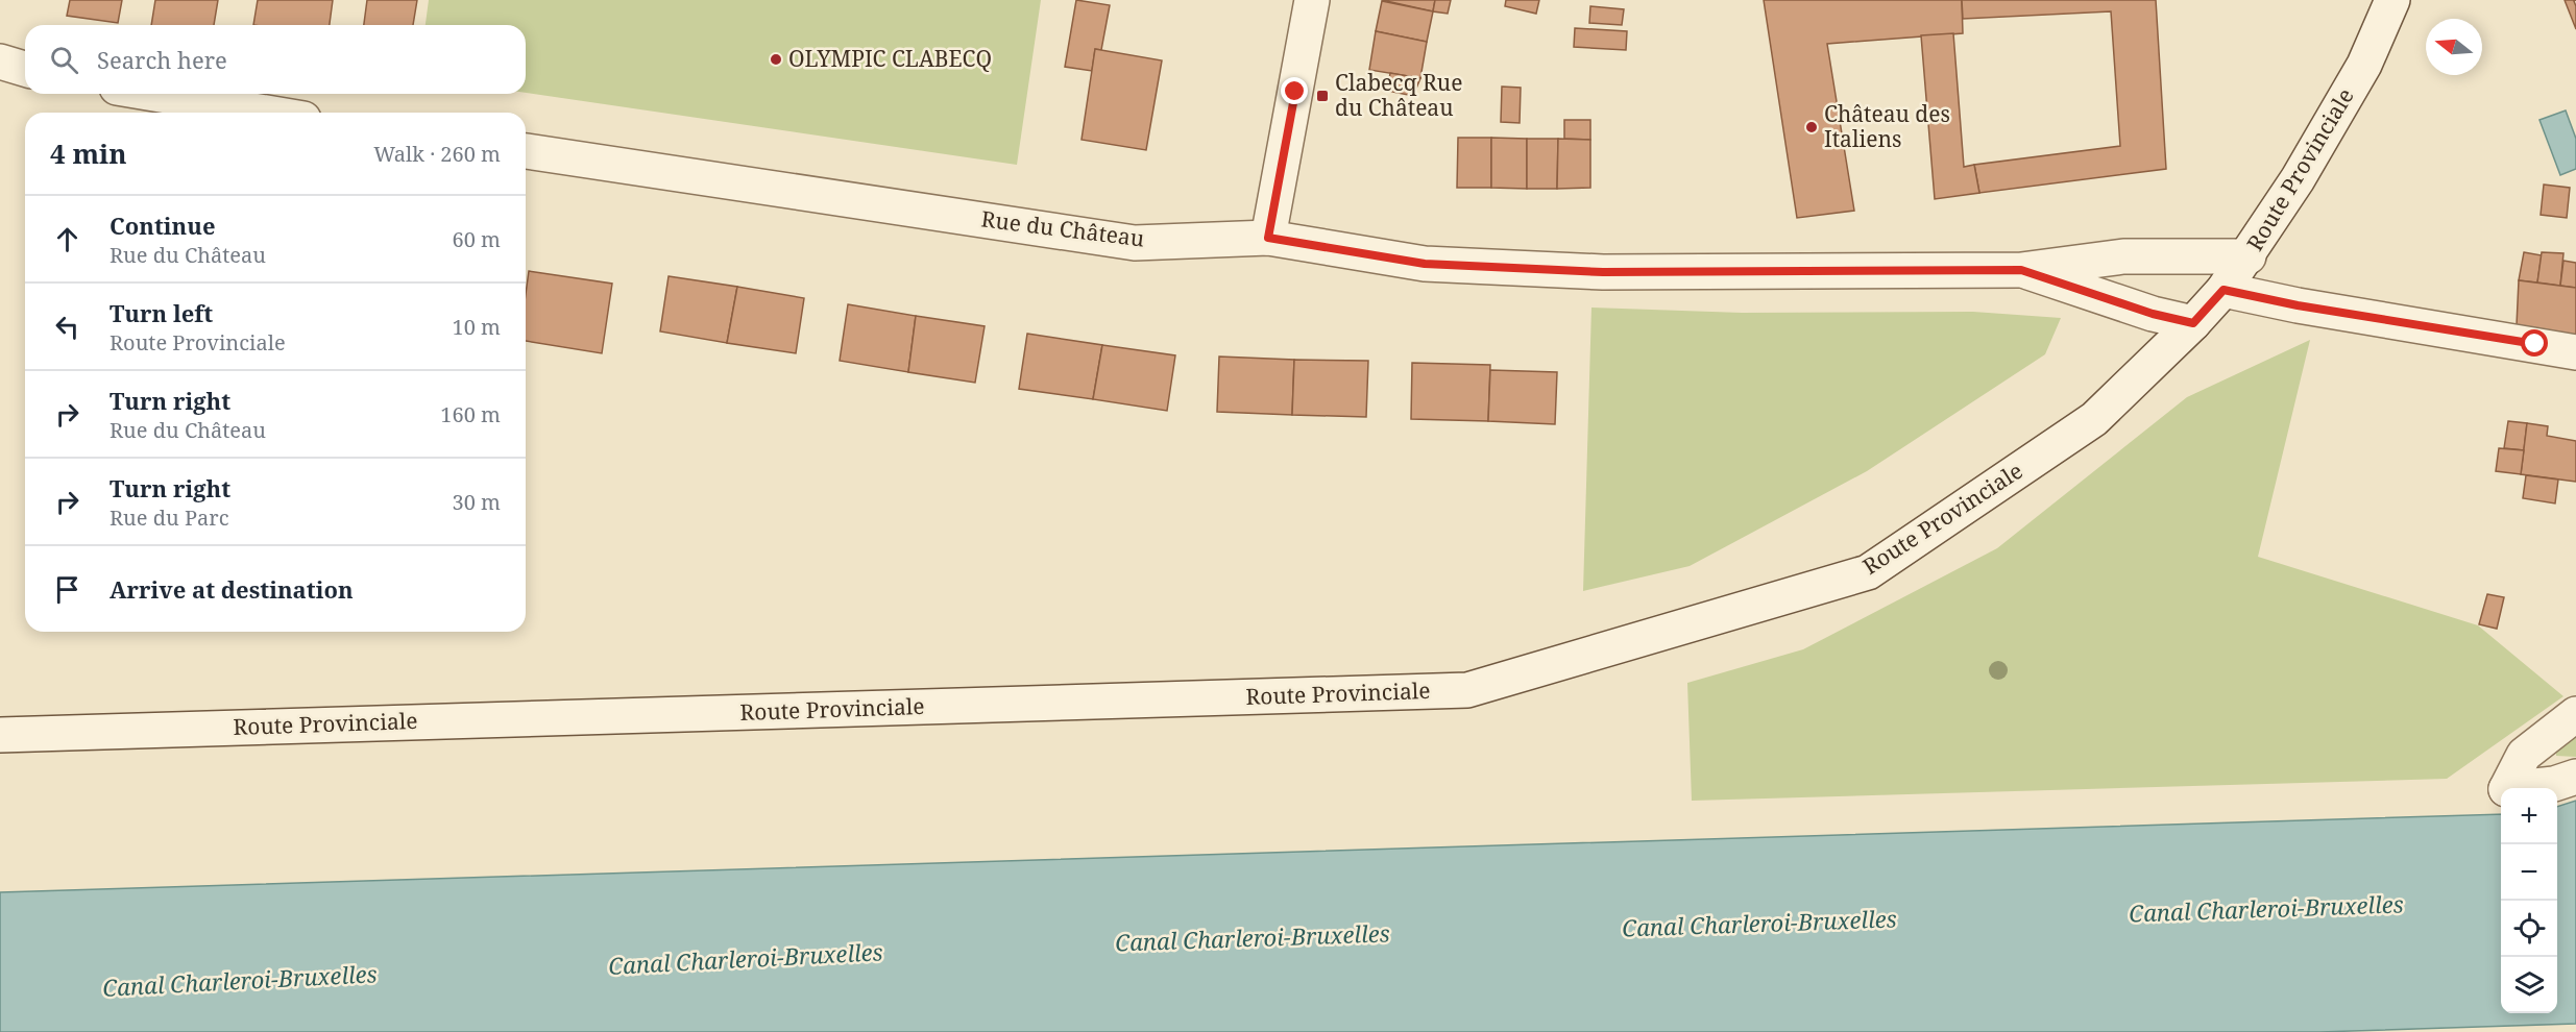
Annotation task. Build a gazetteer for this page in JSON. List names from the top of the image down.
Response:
{
  "streets": {
    "street": ["Route Provinciale", "Rue du Château"]
  },
  "crossings": [
    ["Route Provinciale", "Rue du Château"]
  ],
  "water": ["Canal Charleroi-Bruxelles"],
  "places": {
    "other": ["OLYMPIC CLABECQ", "Château des Italiens"],
    "transit": ["Clabecq Rue du Château"]
  },
  "north": "left",
  "page": {
    "search": "Search here",
    "heading": ["4 min", "Walk · 260 m"],
    "list": [
      ["Continue", "Rue du Château", "60 m"],
      ["Turn left", "Route Provinciale", "10 m"],
      ["Turn right", "Rue du Château", "160 m"],
      ["Turn right", "Rue du Parc", "30 m"],
      "Arrive at destination"
    ],
    "map_buttons": ["+", "−"]
  }
}
